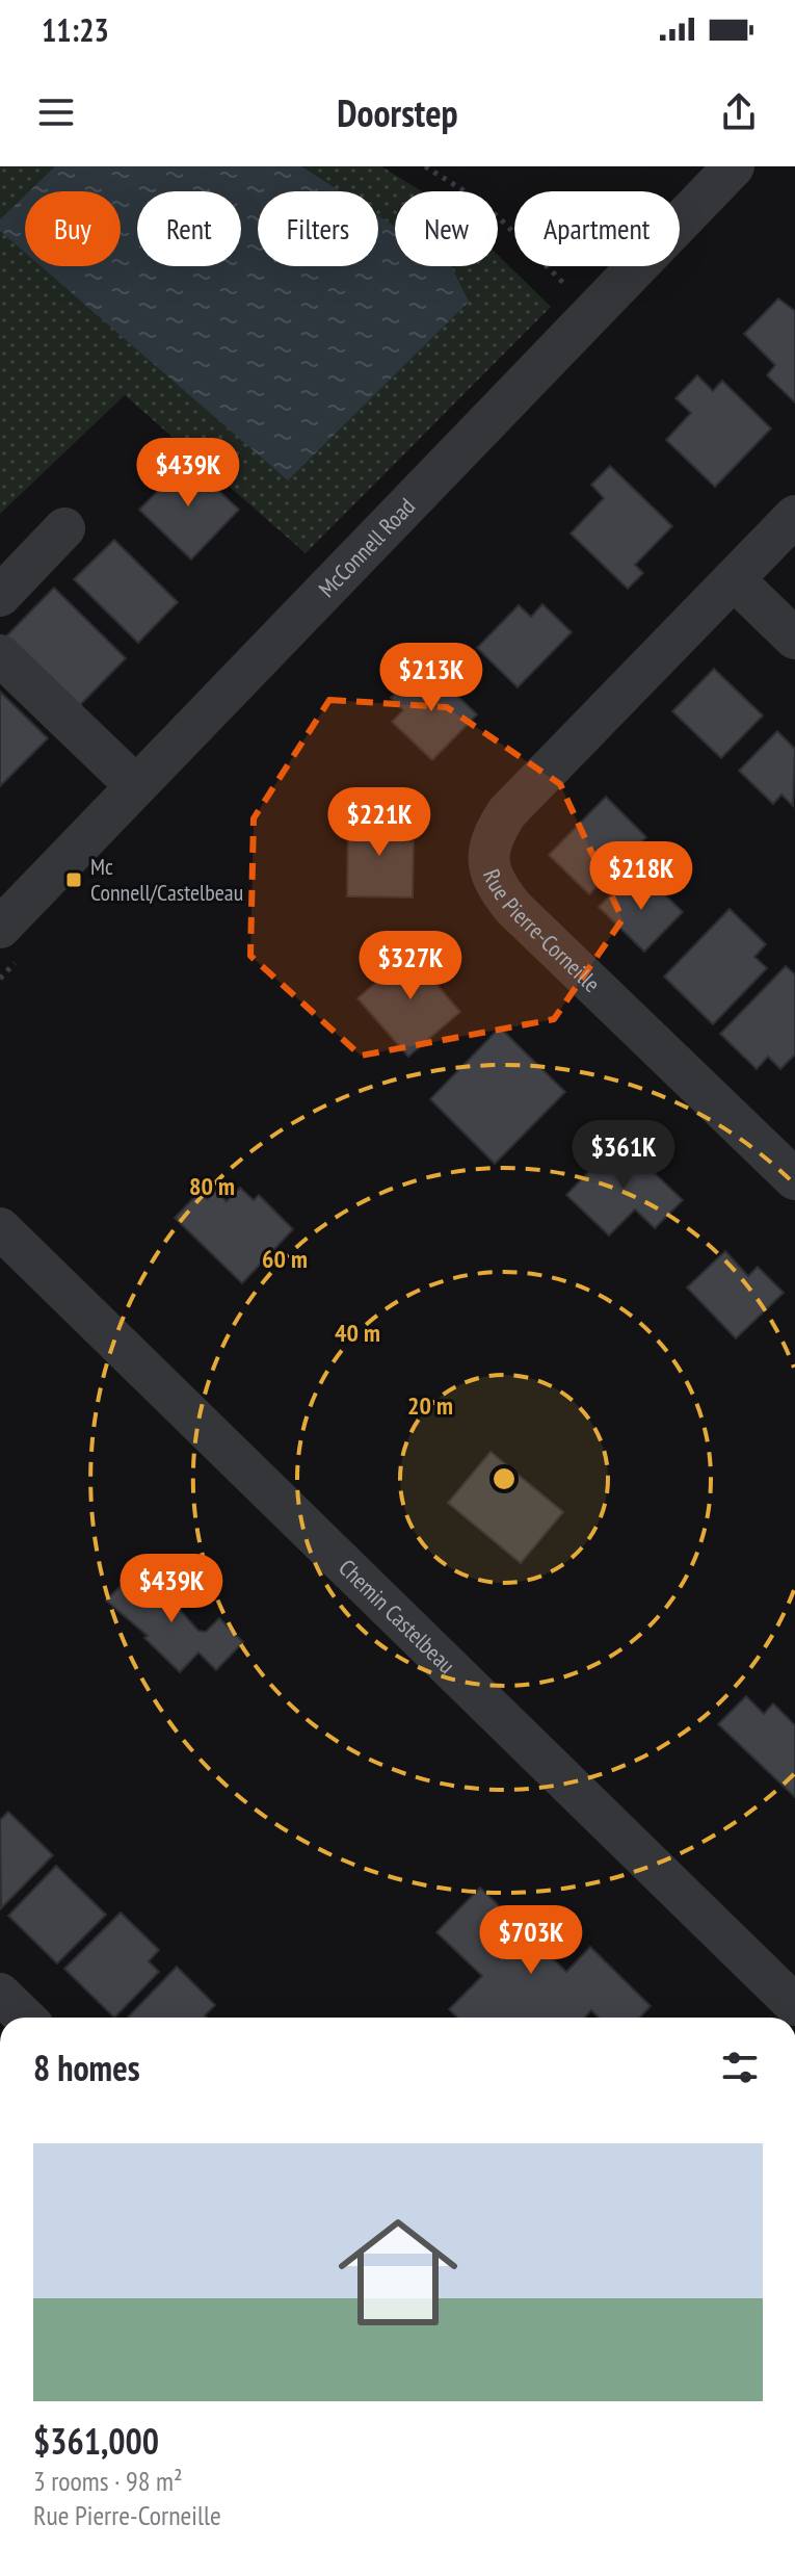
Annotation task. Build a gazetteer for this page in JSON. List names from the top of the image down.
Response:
{
  "streets": {
    "street": ["McConnell Road", "Rue Pierre-Corneille", "Chemin Castelbeau"]
  },
  "places": {
    "transit": ["Mc Connell/Castelbeau"]
  },
  "page": {
    "status": "11:23",
    "header": "Doorstep",
    "chip": [
      "Buy",
      "Rent",
      "Filters",
      "New",
      "Apartment"
    ],
    "price": [
      "$439K",
      "$213K",
      "$221K",
      "$218K",
      "$327K",
      "$361K",
      "$439K",
      "$703K"
    ],
    "heading": "8 homes",
    "list": [
      {
        "name": "$361,000",
        "note": "3 rooms · 98 m² · Rue Pierre-Corneille"
      }
    ]
  },
  "rings": [
    "80 m",
    "60 m",
    "40 m",
    "20 m"
  ]
}
